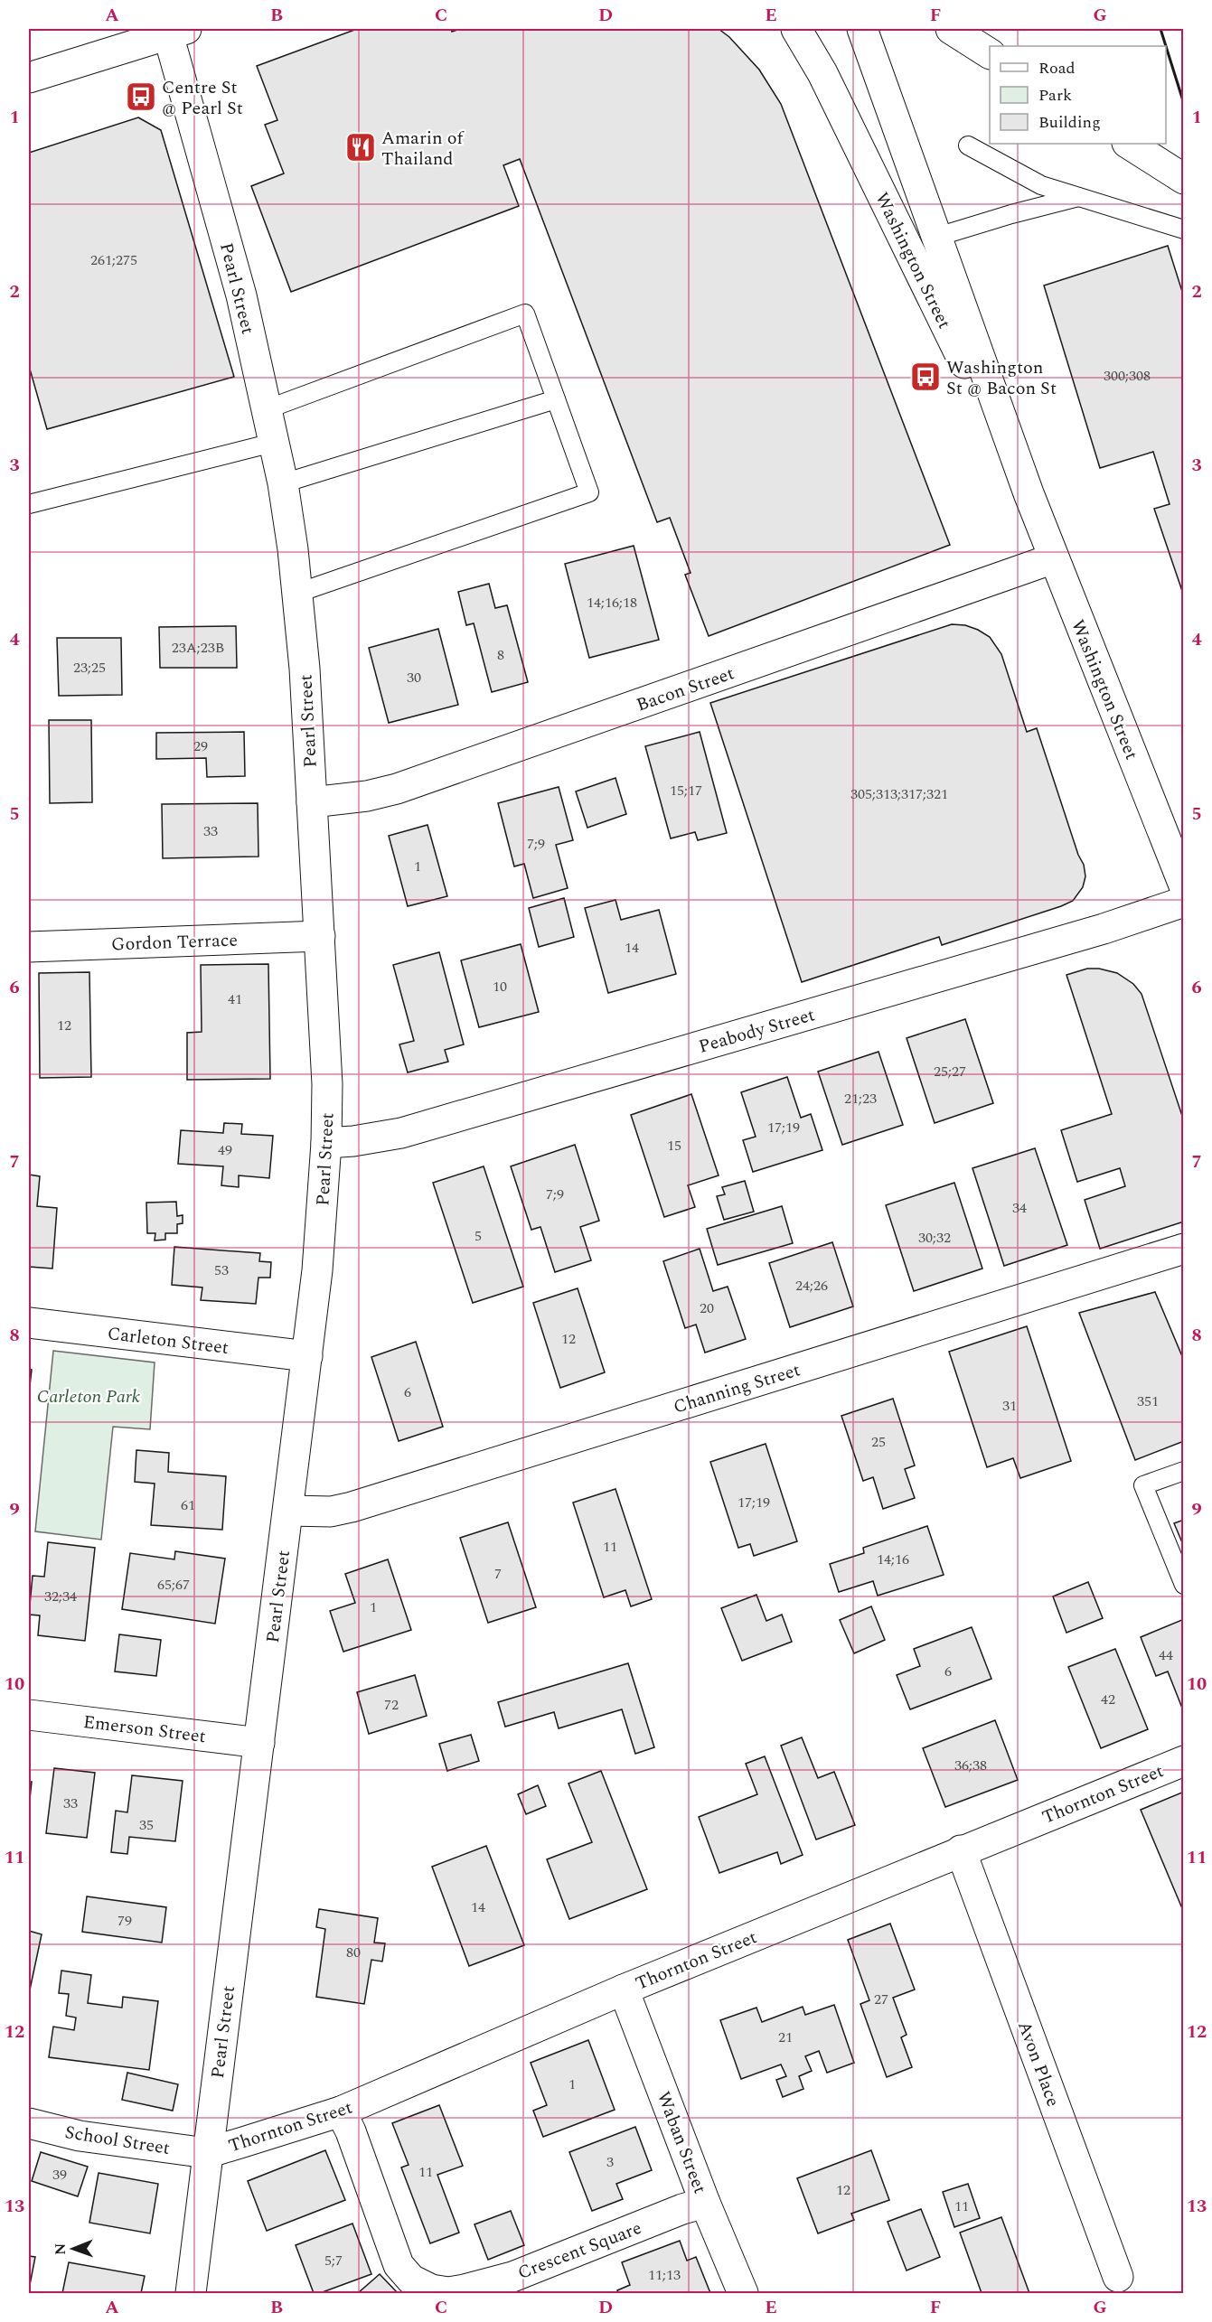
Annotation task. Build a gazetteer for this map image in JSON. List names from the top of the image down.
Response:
{
  "streets": {
    "main road": [
      "Washington Street",
      "Pearl Street",
      "Bacon Street",
      "Gordon Terrace",
      "Peabody Street",
      "Carleton Street",
      "Channing Street",
      "Emerson Street",
      "Thornton Street",
      "Avon Place",
      "School Street",
      "Waban Street",
      "Crescent Square"
    ]
  },
  "crossings": [
    ["Washington Street", "Bacon Street"],
    ["Pearl Street", "Bacon Street"],
    ["Pearl Street", "Gordon Terrace"],
    ["Pearl Street", "Peabody Street"],
    ["Pearl Street", "Carleton Street"],
    ["Pearl Street", "Channing Street"],
    ["Pearl Street", "Emerson Street"],
    ["Pearl Street", "Thornton Street"],
    ["Pearl Street", "School Street"],
    ["Thornton Street", "Avon Place"],
    ["Thornton Street", "School Street"],
    ["Thornton Street", "Waban Street"],
    ["Thornton Street", "Crescent Square"],
    ["Waban Street", "Crescent Square"]
  ],
  "parks": ["Carleton Park"],
  "places": {
    "bus stop": ["Centre St @ Pearl St", "Washington St @ Bacon St"],
    "restaurant": ["Amarin of Thailand"]
  },
  "house_numbers": [
    "261;275",
    "300;308",
    "14;16;18",
    "23A;23B",
    "8",
    "23;25",
    "30",
    "29",
    "15;17",
    "305;313;317;321",
    "33",
    "7;9",
    "1",
    "14",
    "10",
    "41",
    "12",
    "25;27",
    "21;23",
    "17;19",
    "15",
    "49",
    "7;9",
    "34",
    "5",
    "30;32",
    "53",
    "24;26",
    "20",
    "12",
    "6",
    "351",
    "31",
    "25",
    "17;19",
    "61",
    "11",
    "14;16",
    "7",
    "65;67",
    "32;34",
    "1",
    "44",
    "6",
    "42",
    "72",
    "36;38",
    "33",
    "35",
    "14",
    "79",
    "80",
    "27",
    "21",
    "1",
    "3",
    "11",
    "39",
    "12",
    "11",
    "5;7",
    "11;13"
  ],
  "legend": ["Road", "Park", "Building"],
  "north": "left",
  "grid": {
    "columns": [
      "A",
      "B",
      "C",
      "D",
      "E",
      "F",
      "G"
    ],
    "rows": [
      "1",
      "2",
      "3",
      "4",
      "5",
      "6",
      "7",
      "8",
      "9",
      "10",
      "11",
      "12",
      "13"
    ]
  }
}
